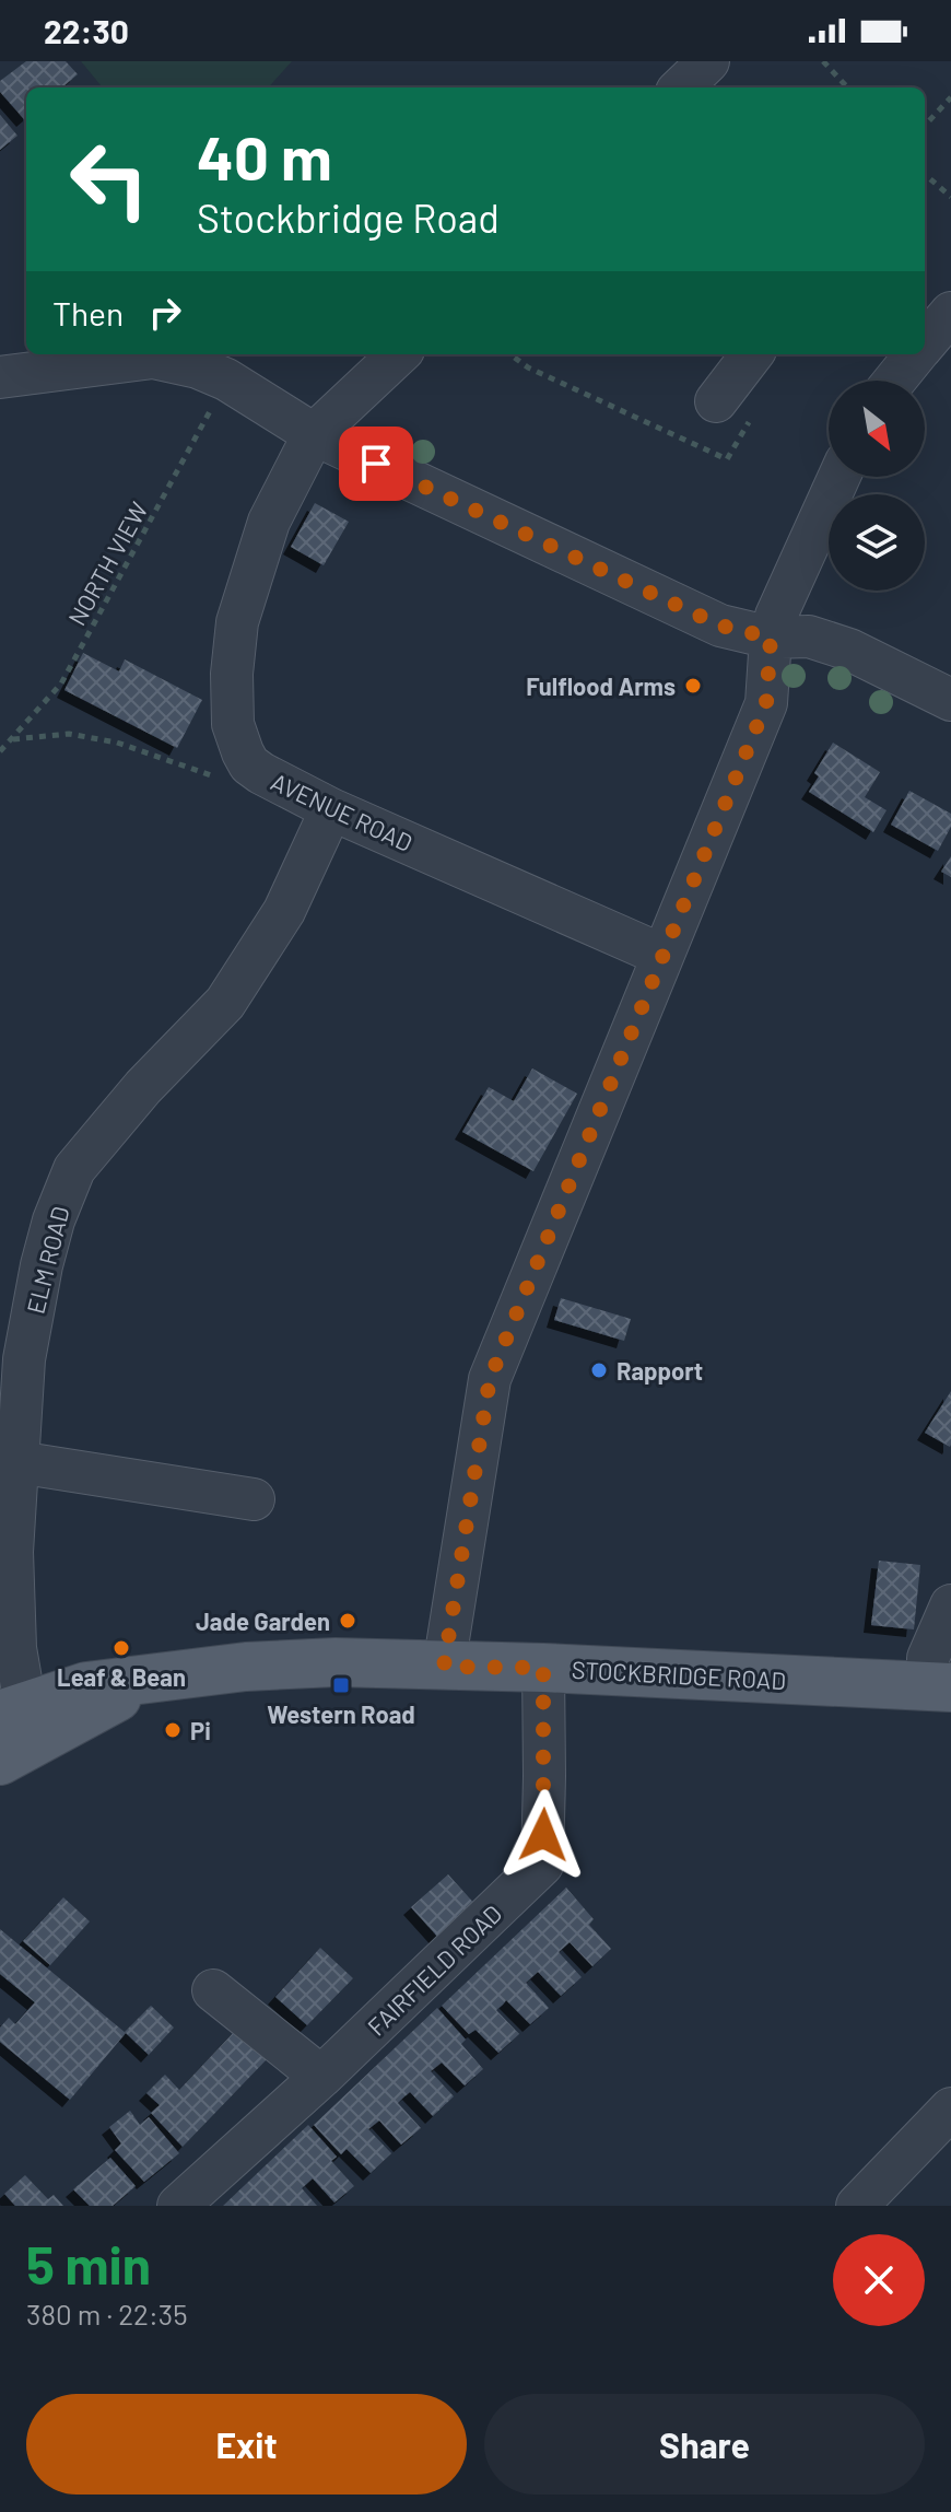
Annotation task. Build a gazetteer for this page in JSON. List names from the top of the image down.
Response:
{
  "streets": {
    "main road": ["STOCKBRIDGE ROAD"],
    "street": ["AVENUE ROAD", "ELM ROAD", "FAIRFIELD ROAD"],
    "path": ["NORTH VIEW"]
  },
  "crossings": [
    ["AVENUE ROAD", "ELM ROAD"],
    ["ELM ROAD", "STOCKBRIDGE ROAD"],
    ["STOCKBRIDGE ROAD", "FAIRFIELD ROAD"]
  ],
  "places": {
    "other": [
      "Fulflood Arms",
      "Rapport",
      "Jade Garden",
      "Leaf & Bean",
      "Pi"
    ],
    "transit": ["Western Road"]
  },
  "north": "bottom right",
  "page": {
    "status": "22:30",
    "turn": ["40 m", "Stockbridge Road"],
    "then": "Then",
    "heading": ["5 min", "380 m · 22:35"],
    "buttons": ["Exit", "Share"]
  }
}
